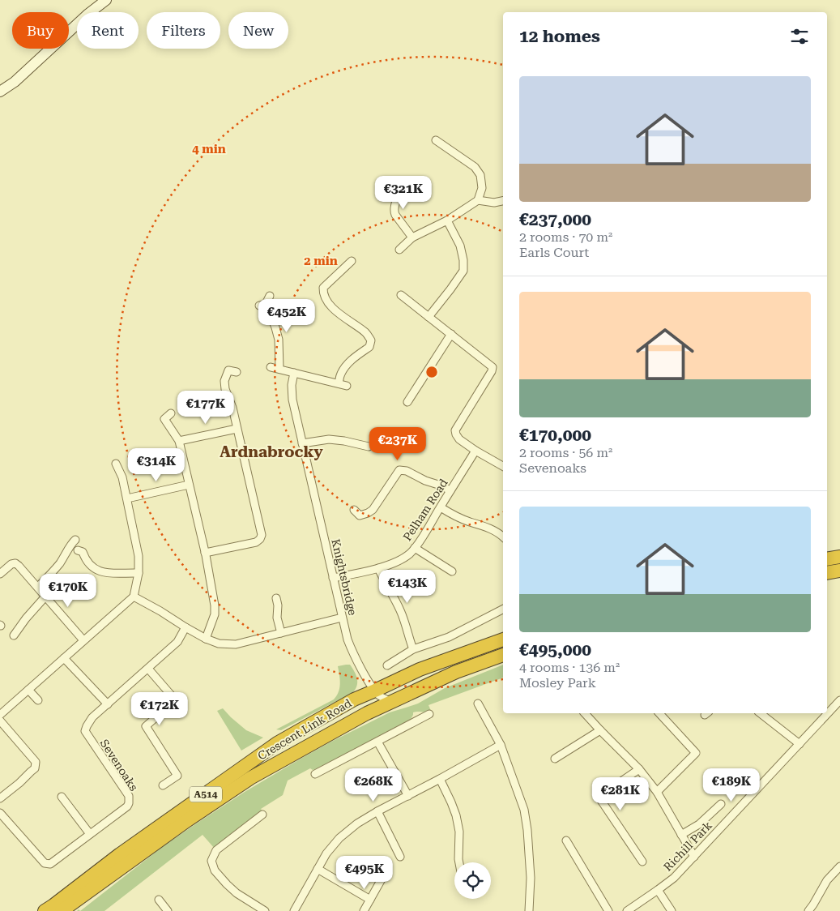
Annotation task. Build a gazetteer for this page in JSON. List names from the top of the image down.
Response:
{
  "streets": {
    "highway": ["Crescent Link Road", "A514"],
    "street": [
      "Pelham Road",
      "Knightsbridge",
      "Sevenoaks",
      "Richill Park"
    ]
  },
  "crossings": [
    ["Pelham Road", "Knightsbridge"],
    ["Knightsbridge", "Crescent Link Road"]
  ],
  "districts": ["Ardnabrocky"],
  "page": {
    "chip": [
      "Buy",
      "Rent",
      "Filters",
      "New"
    ],
    "heading": "12 homes",
    "list": [
      {
        "name": "€237,000",
        "note": "2 rooms · 70 m² · Earls Court"
      },
      {
        "name": "€170,000",
        "note": "2 rooms · 56 m² · Sevenoaks"
      },
      {
        "name": "€495,000",
        "note": "4 rooms · 136 m² · Mosley Park"
      }
    ],
    "price": [
      "€321K",
      "€452K",
      "€177K",
      "€237K",
      "€314K",
      "€143K",
      "€170K",
      "€172K",
      "€268K",
      "€189K",
      "€281K",
      "€495K"
    ]
  },
  "rings": ["4 min", "2 min"]
}
